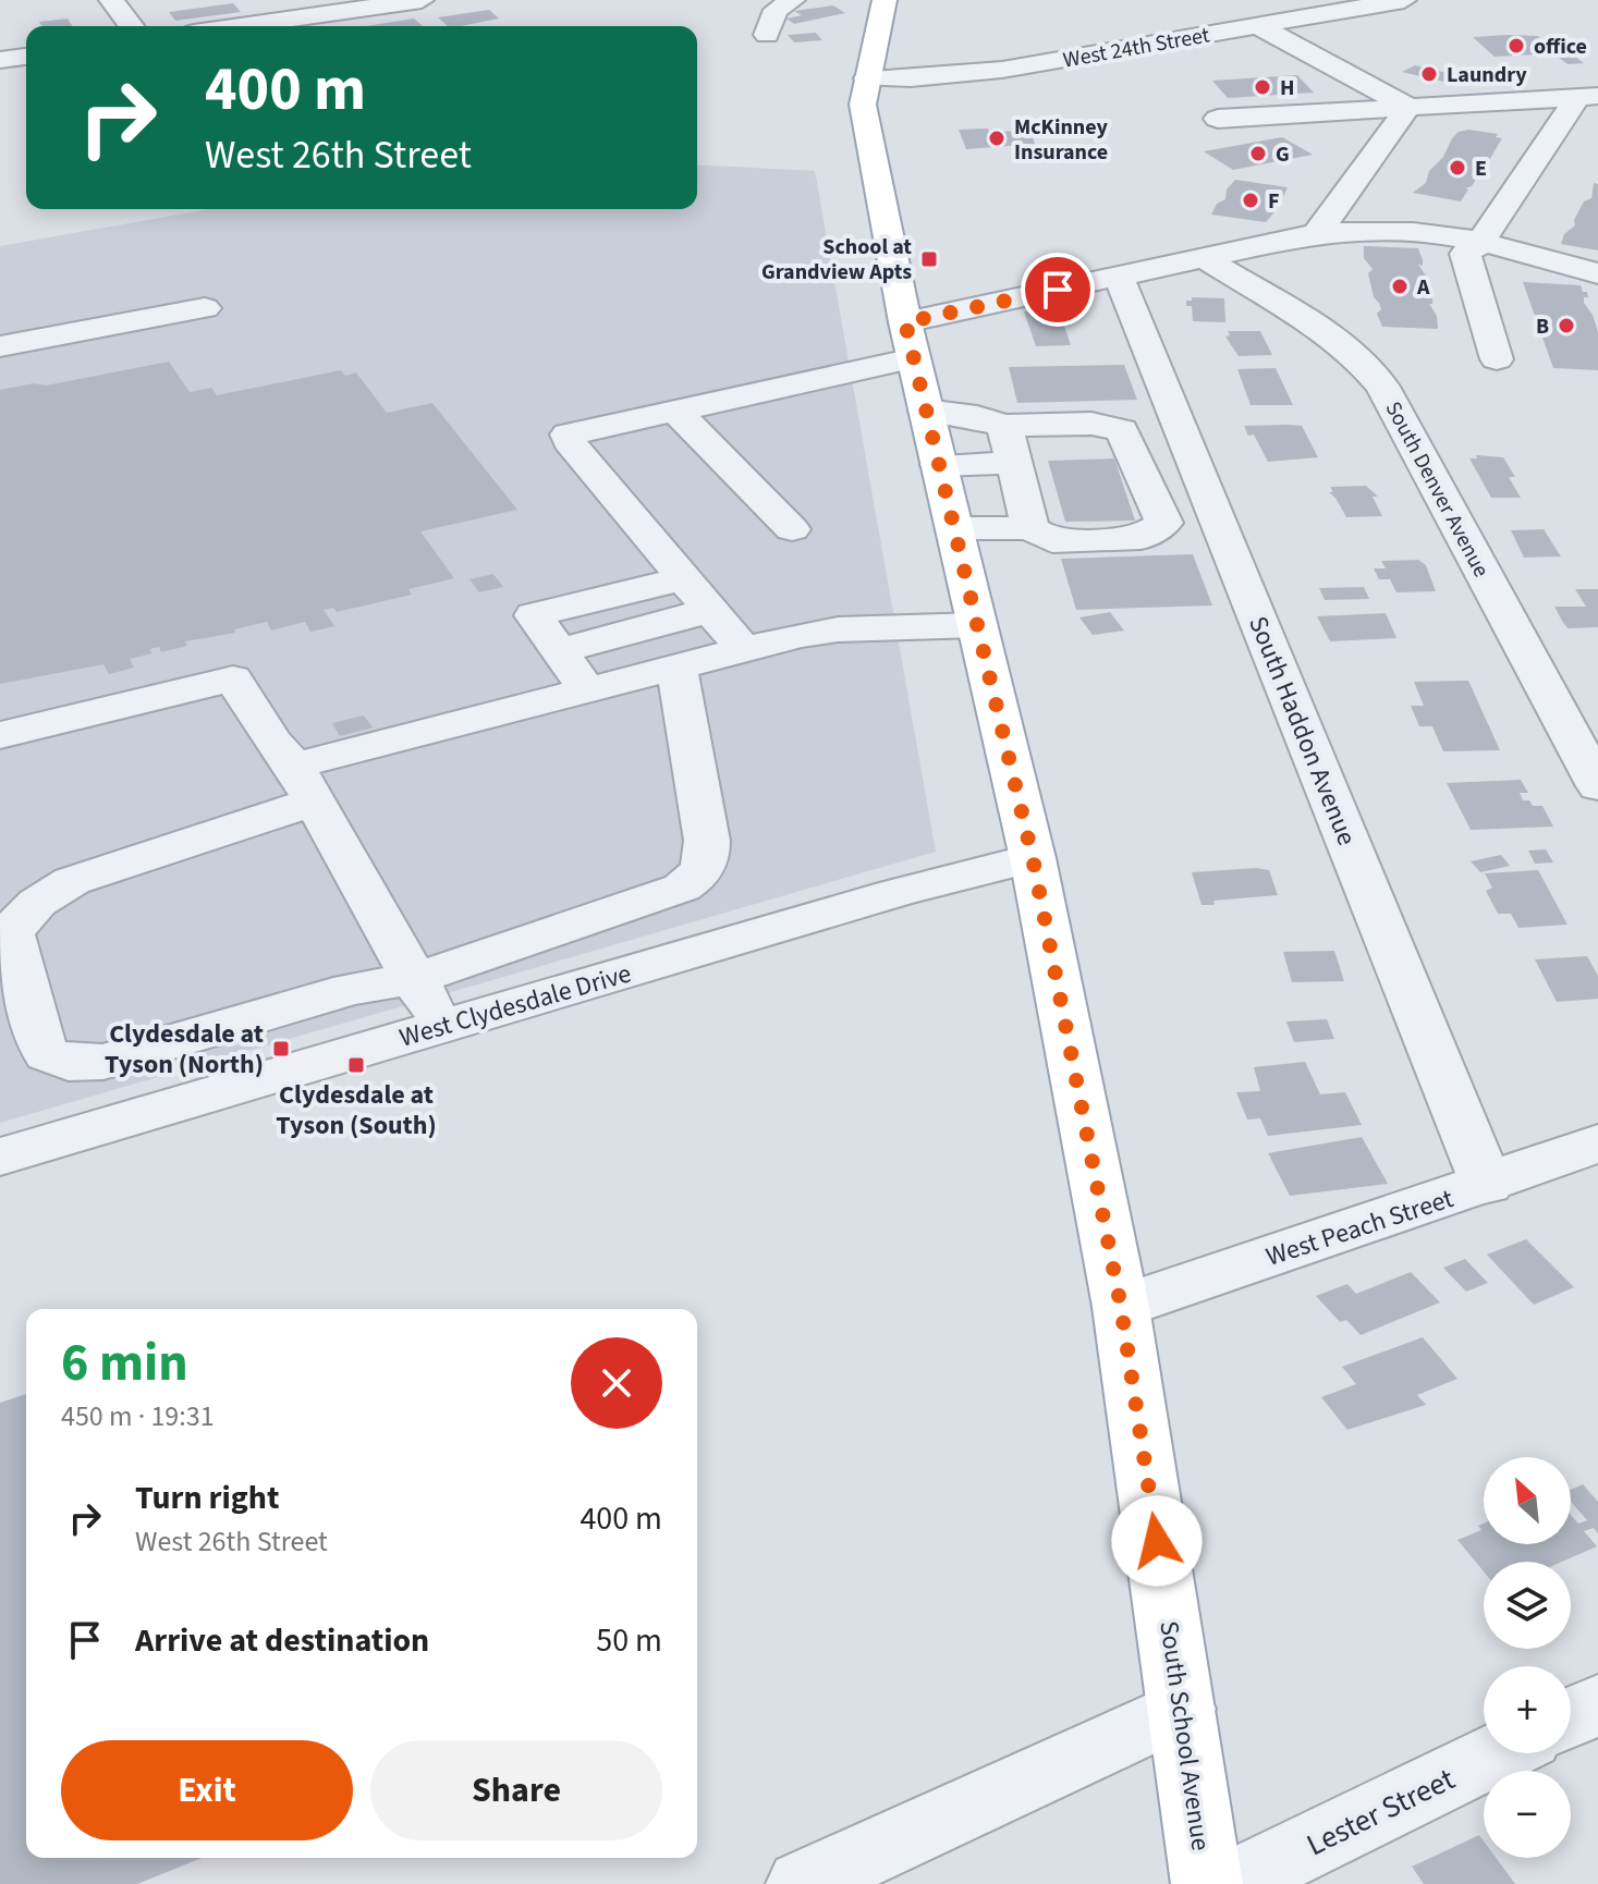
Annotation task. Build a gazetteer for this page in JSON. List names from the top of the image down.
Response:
{
  "streets": {
    "main road": ["South School Avenue"],
    "street": [
      "West 24th Street",
      "South Denver Avenue",
      "South Haddon Avenue",
      "West Clydesdale Drive",
      "West Peach Street",
      "Lester Street"
    ]
  },
  "crossings": [
    ["West 24th Street", "South School Avenue"],
    ["South Haddon Avenue", "West Peach Street"],
    ["West Clydesdale Drive", "South School Avenue"],
    ["West Peach Street", "South School Avenue"]
  ],
  "places": {
    "other": [
      "office",
      "Laundry",
      "H",
      "McKinney Insurance",
      "G",
      "E",
      "F",
      "A",
      "B"
    ],
    "transit": ["School at Grandview Apts", "Clydesdale at Tyson (North)", "Clydesdale at Tyson (South)"]
  },
  "north": "top left",
  "page": {
    "turn": ["400 m", "West 26th Street"],
    "heading": ["6 min", "450 m · 19:31"],
    "map_buttons": ["+", "−"],
    "list": [
      {
        "name": "Turn right",
        "note": "West 26th Street",
        "value": "400 m"
      },
      {
        "name": "Arrive at destination",
        "value": "50 m"
      }
    ],
    "buttons": ["Exit", "Share"]
  }
}
